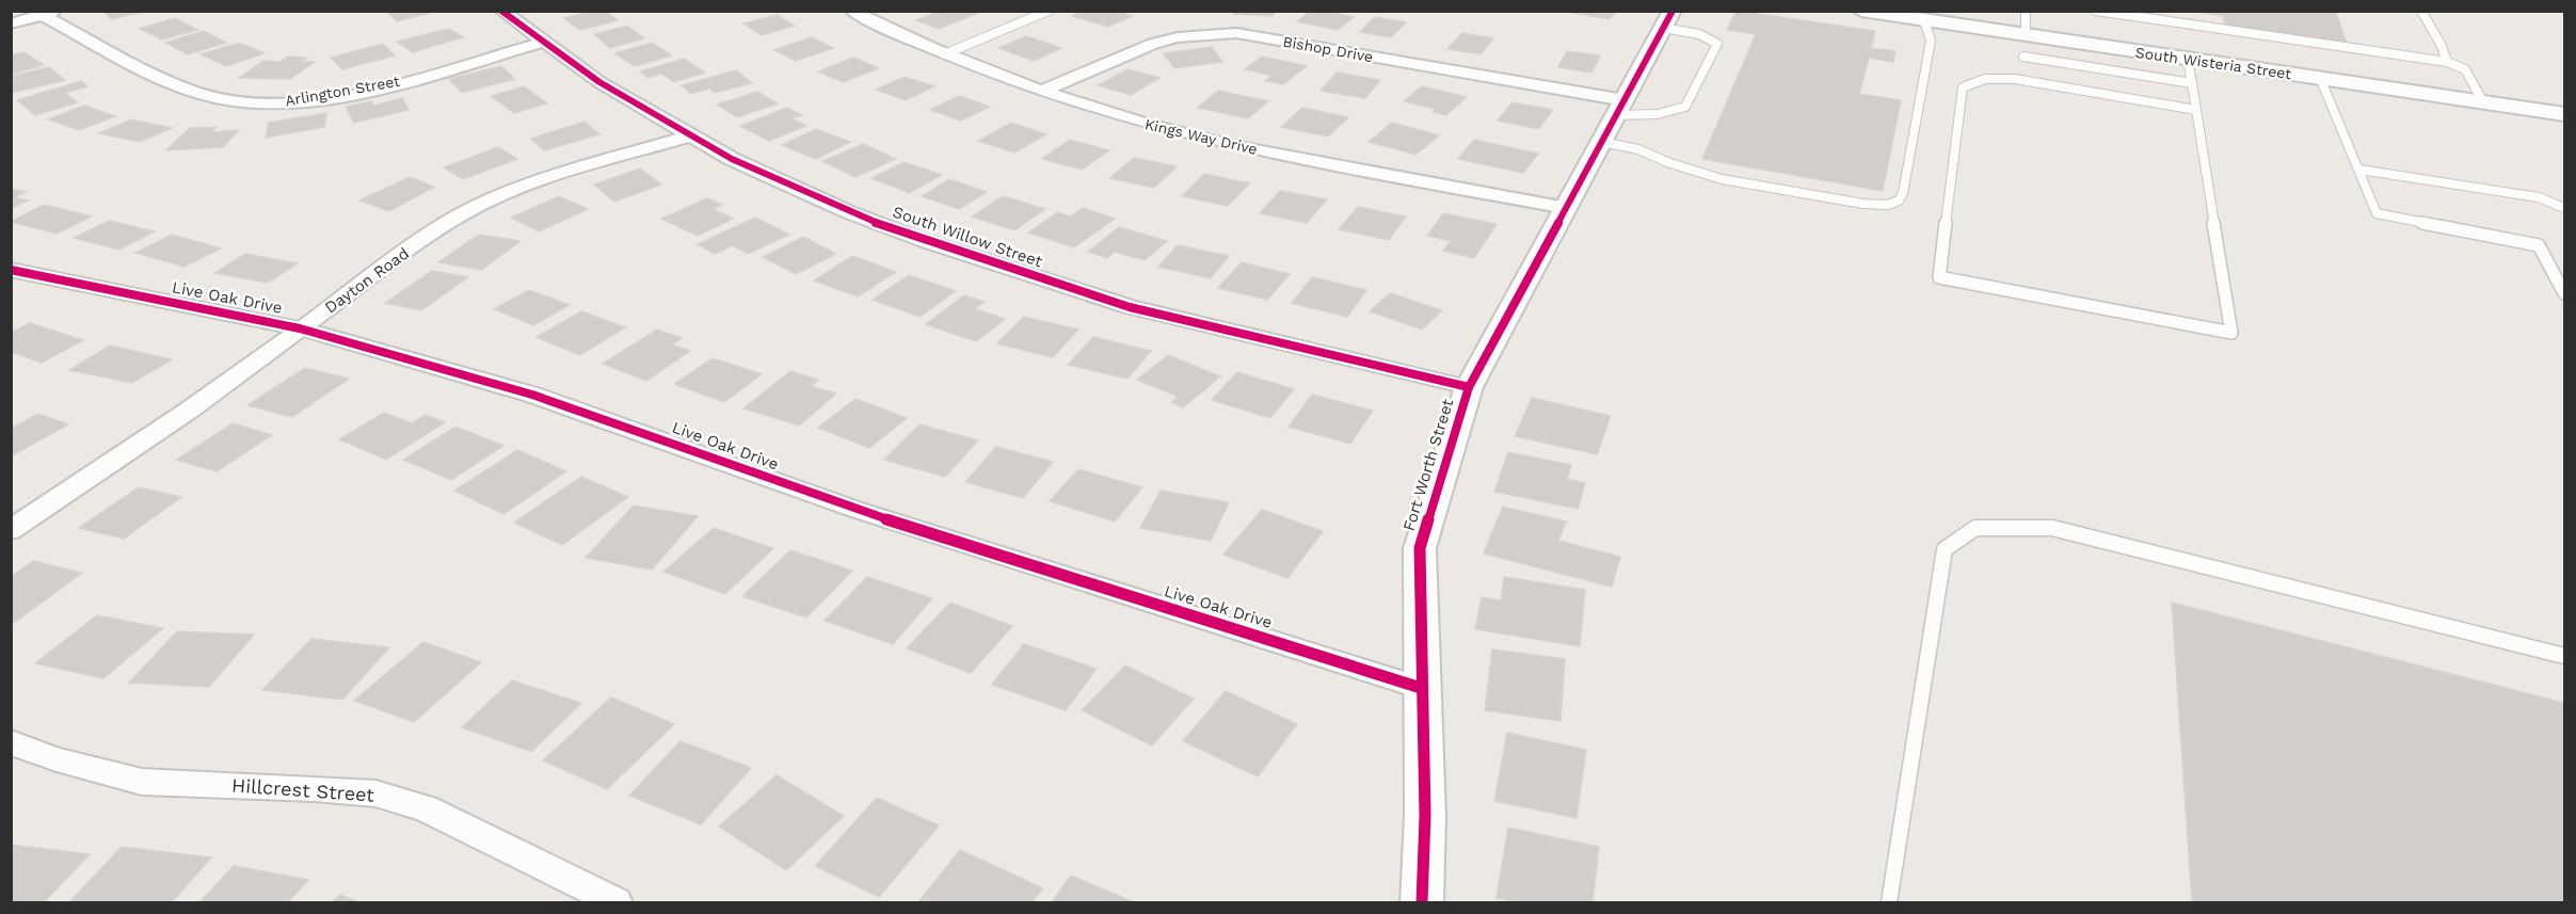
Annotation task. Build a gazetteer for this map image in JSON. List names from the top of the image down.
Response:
{
  "streets": {
    "street": [
      "Bishop Drive",
      "South Wisteria Street",
      "Arlington Street",
      "Kings Way Drive",
      "South Willow Street",
      "Dayton Road",
      "Live Oak Drive",
      "Fort Worth Street",
      "Hillcrest Street"
    ]
  },
  "crossings": [
    ["Bishop Drive", "Kings Way Drive"],
    ["Bishop Drive", "Fort Worth Street"],
    ["Arlington Street", "South Willow Street"],
    ["Kings Way Drive", "Fort Worth Street"],
    ["South Willow Street", "Dayton Road"],
    ["South Willow Street", "Fort Worth Street"],
    ["Dayton Road", "Live Oak Drive"],
    ["Live Oak Drive", "Fort Worth Street"]
  ]
}
